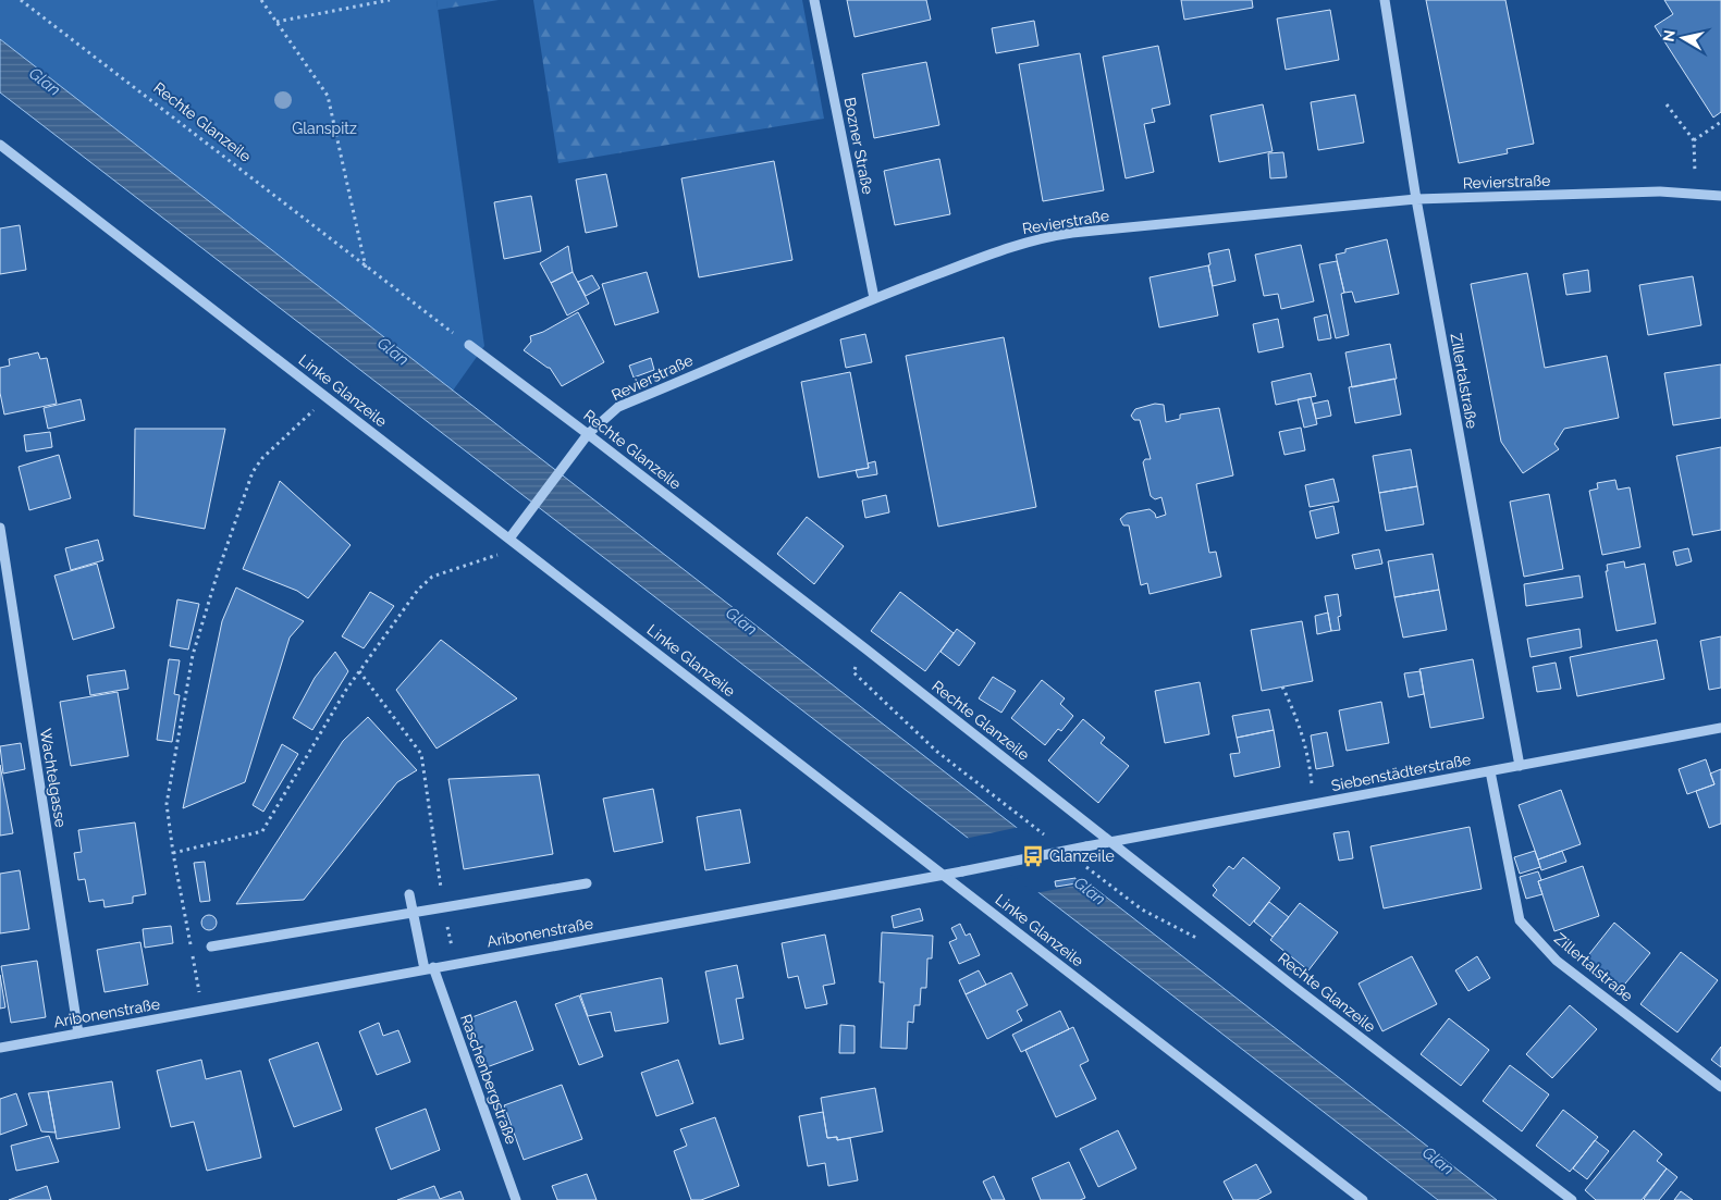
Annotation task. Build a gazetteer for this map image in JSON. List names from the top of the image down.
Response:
{
  "streets": {
    "street": [
      "Rechte Glanzeile",
      "Bozner Straße",
      "Revierstraße",
      "Zillertalstraße",
      "Linke Glanzeile",
      "Siebenstädterstraße",
      "Wachtelgasse",
      "Aribonenstraße",
      "Raschenbergstraße"
    ]
  },
  "crossings": [
    ["Rechte Glanzeile", "Revierstraße"],
    ["Rechte Glanzeile", "Siebenstädterstraße"],
    ["Bozner Straße", "Revierstraße"],
    ["Revierstraße", "Zillertalstraße"],
    ["Revierstraße", "Linke Glanzeile"],
    ["Zillertalstraße", "Siebenstädterstraße"],
    ["Linke Glanzeile", "Aribonenstraße"],
    ["Siebenstädterstraße", "Aribonenstraße"],
    ["Wachtelgasse", "Aribonenstraße"],
    ["Aribonenstraße", "Raschenbergstraße"]
  ],
  "water": ["Glan"],
  "parks": ["Glanspitz"],
  "places": {
    "bus stop": ["Glanzeile"]
  },
  "north": "left"
}
